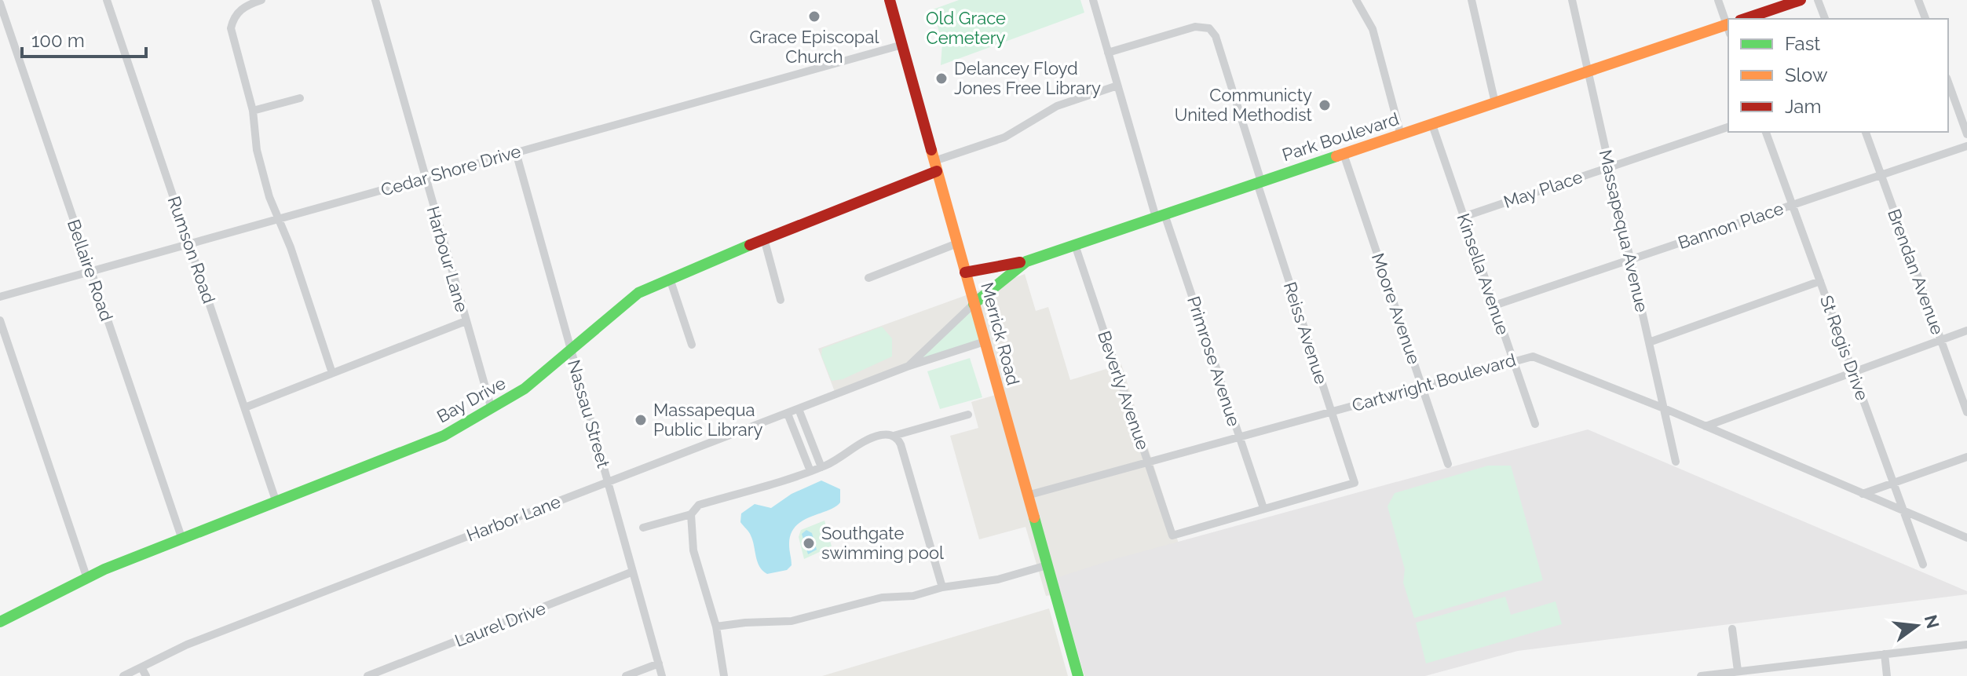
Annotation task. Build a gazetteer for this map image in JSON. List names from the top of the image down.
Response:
{
  "streets": {
    "main road": ["Park Boulevard", "Merrick Road", "Bay Drive"],
    "street": [
      "Cedar Shore Drive",
      "May Place",
      "Bannon Place",
      "Massapequa Avenue",
      "Rumson Road",
      "Harbour Lane",
      "Bellaire Road",
      "Brendan Avenue",
      "Kinsella Avenue",
      "Moore Avenue",
      "Reiss Avenue",
      "St Regis Drive",
      "Primrose Avenue",
      "Cartwright Boulevard",
      "Beverly Avenue",
      "Nassau Street",
      "Harbor Lane",
      "Laurel Drive"
    ]
  },
  "crossings": [
    ["Park Boulevard", "Massapequa Avenue"],
    ["Park Boulevard", "Kinsella Avenue"],
    ["Park Boulevard", "Moore Avenue"],
    ["Park Boulevard", "Reiss Avenue"],
    ["Park Boulevard", "Merrick Road"],
    ["Park Boulevard", "Primrose Avenue"],
    ["Park Boulevard", "Beverly Avenue"],
    ["Park Boulevard", "Harbor Lane"],
    ["Cedar Shore Drive", "Rumson Road"],
    ["Cedar Shore Drive", "Harbour Lane"],
    ["Cedar Shore Drive", "Bellaire Road"],
    ["Cedar Shore Drive", "Merrick Road"],
    ["Cedar Shore Drive", "Nassau Street"],
    ["May Place", "Massapequa Avenue"],
    ["May Place", "Kinsella Avenue"],
    ["Bannon Place", "Massapequa Avenue"],
    ["Bannon Place", "Brendan Avenue"],
    ["Bannon Place", "Kinsella Avenue"],
    ["Bannon Place", "St Regis Drive"],
    ["Massapequa Avenue", "Cartwright Boulevard"],
    ["Rumson Road", "Bay Drive"],
    ["Harbour Lane", "Bay Drive"],
    ["Bellaire Road", "Bay Drive"],
    ["Kinsella Avenue", "Cartwright Boulevard"],
    ["Moore Avenue", "Cartwright Boulevard"],
    ["Reiss Avenue", "Primrose Avenue"],
    ["Reiss Avenue", "Cartwright Boulevard"],
    ["Reiss Avenue", "Beverly Avenue"],
    ["Merrick Road", "Cartwright Boulevard"],
    ["Merrick Road", "Bay Drive"],
    ["Merrick Road", "Harbor Lane"],
    ["St Regis Drive", "Cartwright Boulevard"],
    ["Primrose Avenue", "Cartwright Boulevard"],
    ["Primrose Avenue", "Beverly Avenue"],
    ["Cartwright Boulevard", "Beverly Avenue"],
    ["Bay Drive", "Nassau Street"],
    ["Nassau Street", "Harbor Lane"],
    ["Nassau Street", "Laurel Drive"]
  ],
  "parks": ["Old Grace Cemetery"],
  "places": [
    "Grace Episcopal Church",
    "Delancey Floyd Jones Free Library",
    "Communicty United Methodist",
    "Massapequa Public Library",
    "Southgate swimming pool"
  ],
  "legend": ["Fast", "Slow", "Jam"],
  "scale_bar": "100 m",
  "north": "right"
}
